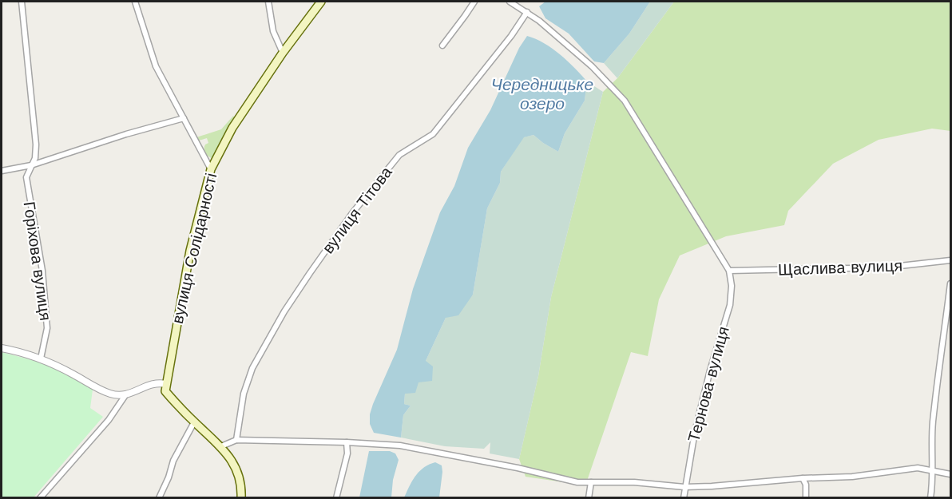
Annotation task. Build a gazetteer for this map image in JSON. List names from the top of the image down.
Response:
{
  "streets": {
    "main road": ["вулиця Солідарності"],
    "street": [
      "вулиця Тітова",
      "Горіхова вулиця",
      "Щаслива вулиця",
      "Тернова вулиця"
    ]
  },
  "crossings": [
    ["Щаслива вулиця", "Тернова вулиця"]
  ],
  "water": ["Чередницьке озеро"]
}
